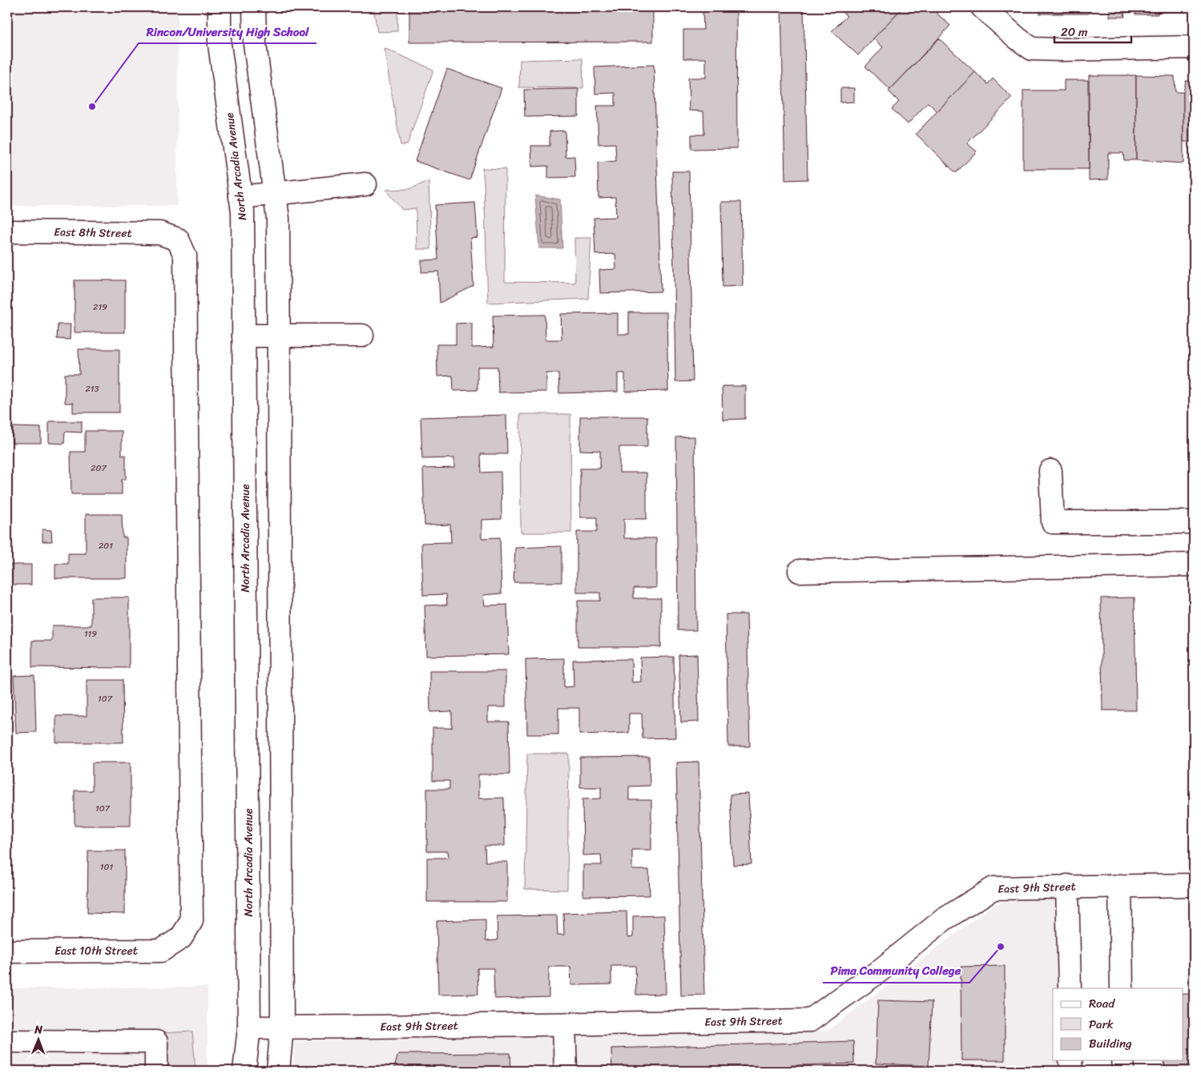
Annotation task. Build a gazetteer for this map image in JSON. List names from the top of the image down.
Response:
{
  "streets": {
    "street": [
      "North Arcadia Avenue",
      "East 8th Street",
      "East 9th Street",
      "East 10th Street"
    ]
  },
  "crossings": [
    ["North Arcadia Avenue", "East 9th Street"],
    ["East 8th Street", "East 10th Street"]
  ],
  "places": ["Rincon/University High School", "Pima Community College"],
  "house_numbers": [
    "219",
    "213",
    "207",
    "201",
    "119",
    "107",
    "107",
    "101"
  ],
  "legend": ["Road", "Park", "Building"],
  "scale_bar": "20 m",
  "north": "top"
}
